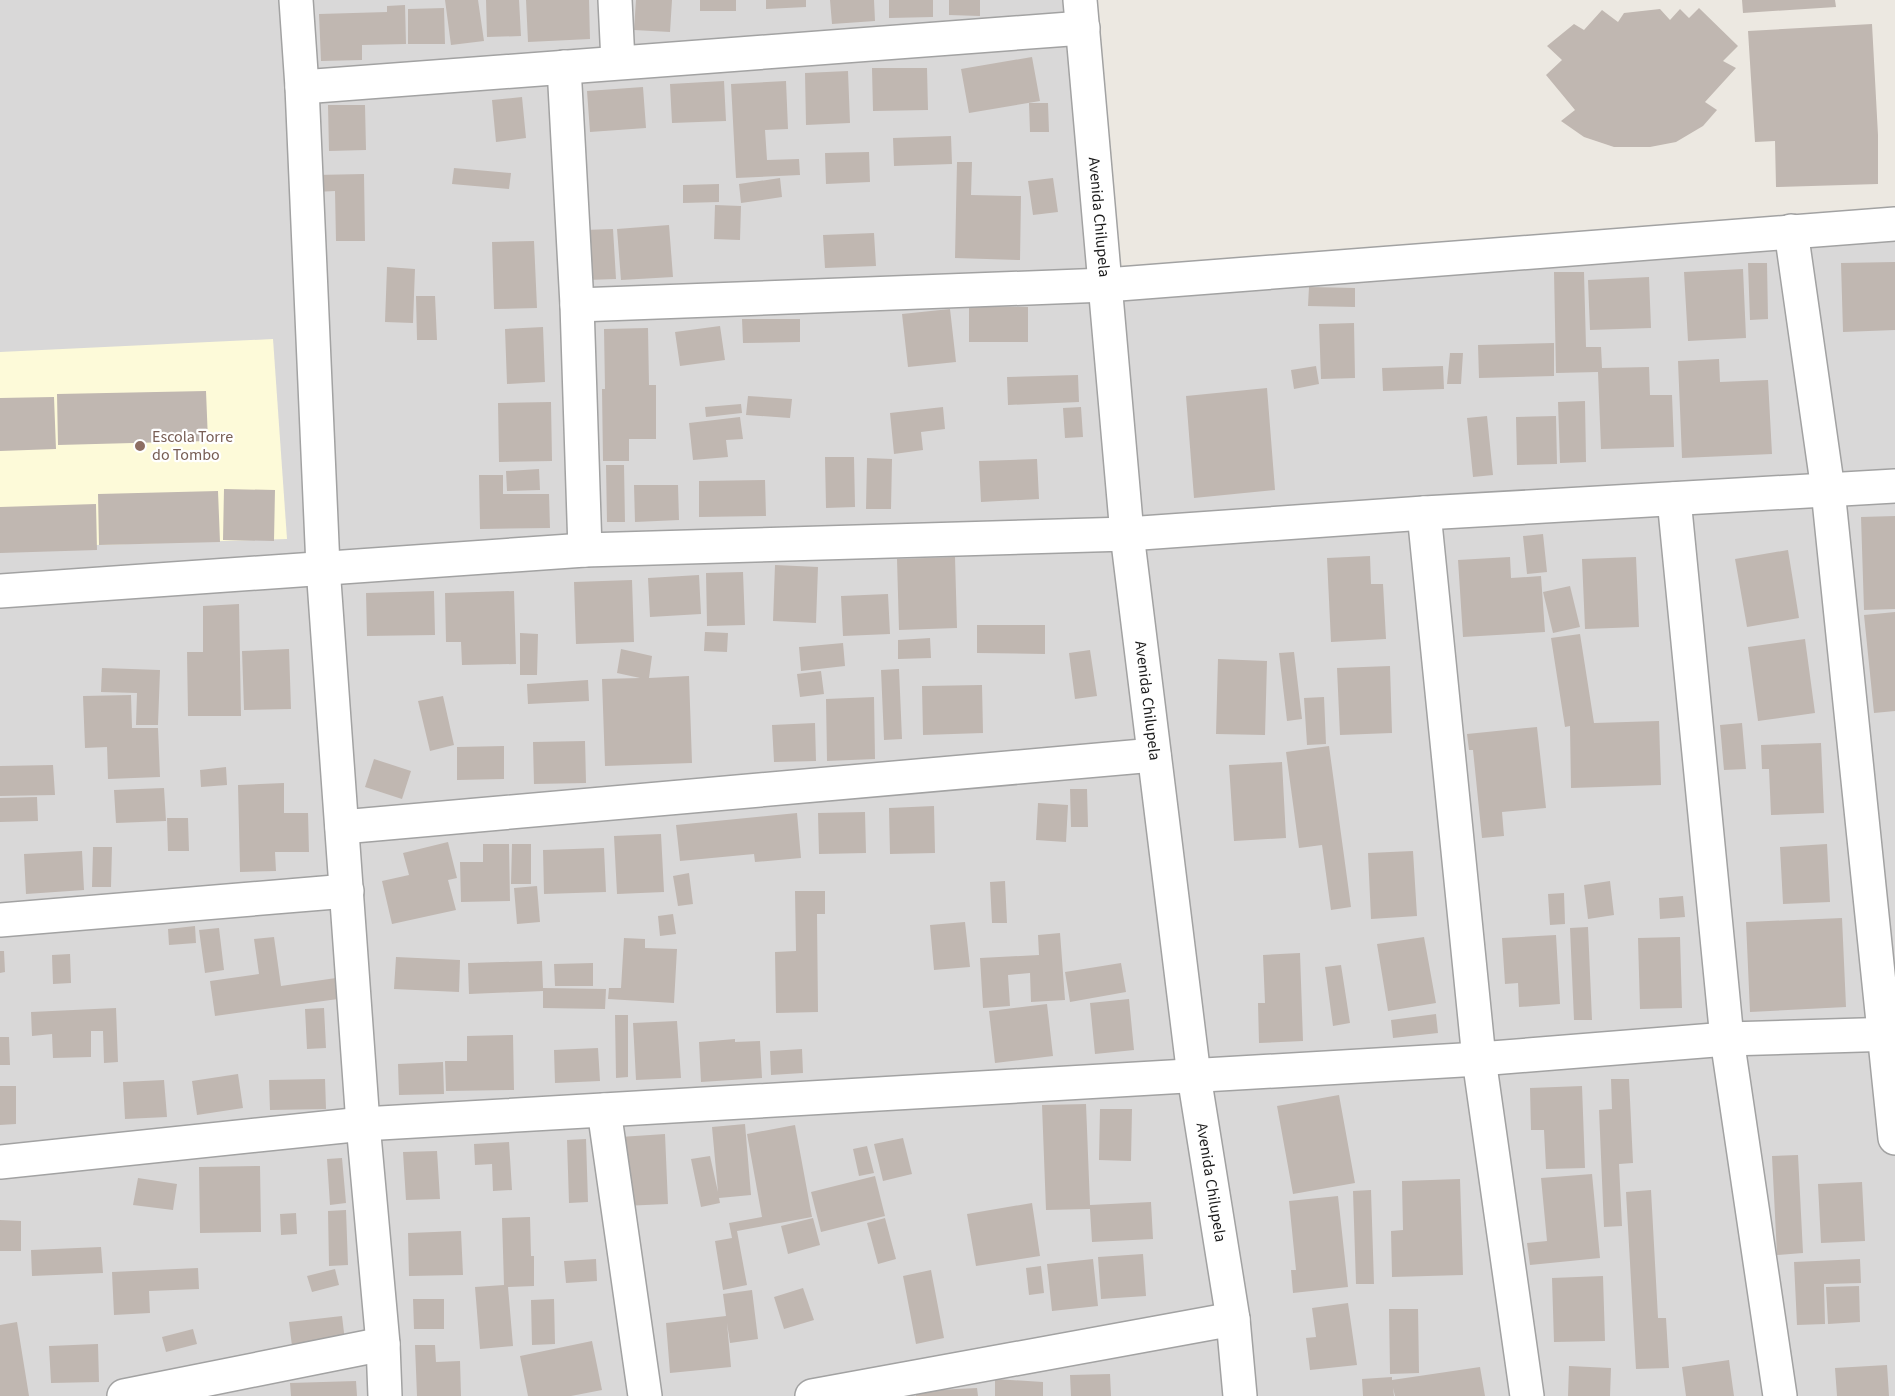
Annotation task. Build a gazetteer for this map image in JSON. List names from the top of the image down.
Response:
{
  "streets": {
    "street": ["Avenida Chilupela"]
  },
  "places": ["Escola Torre do Tombo"]
}
